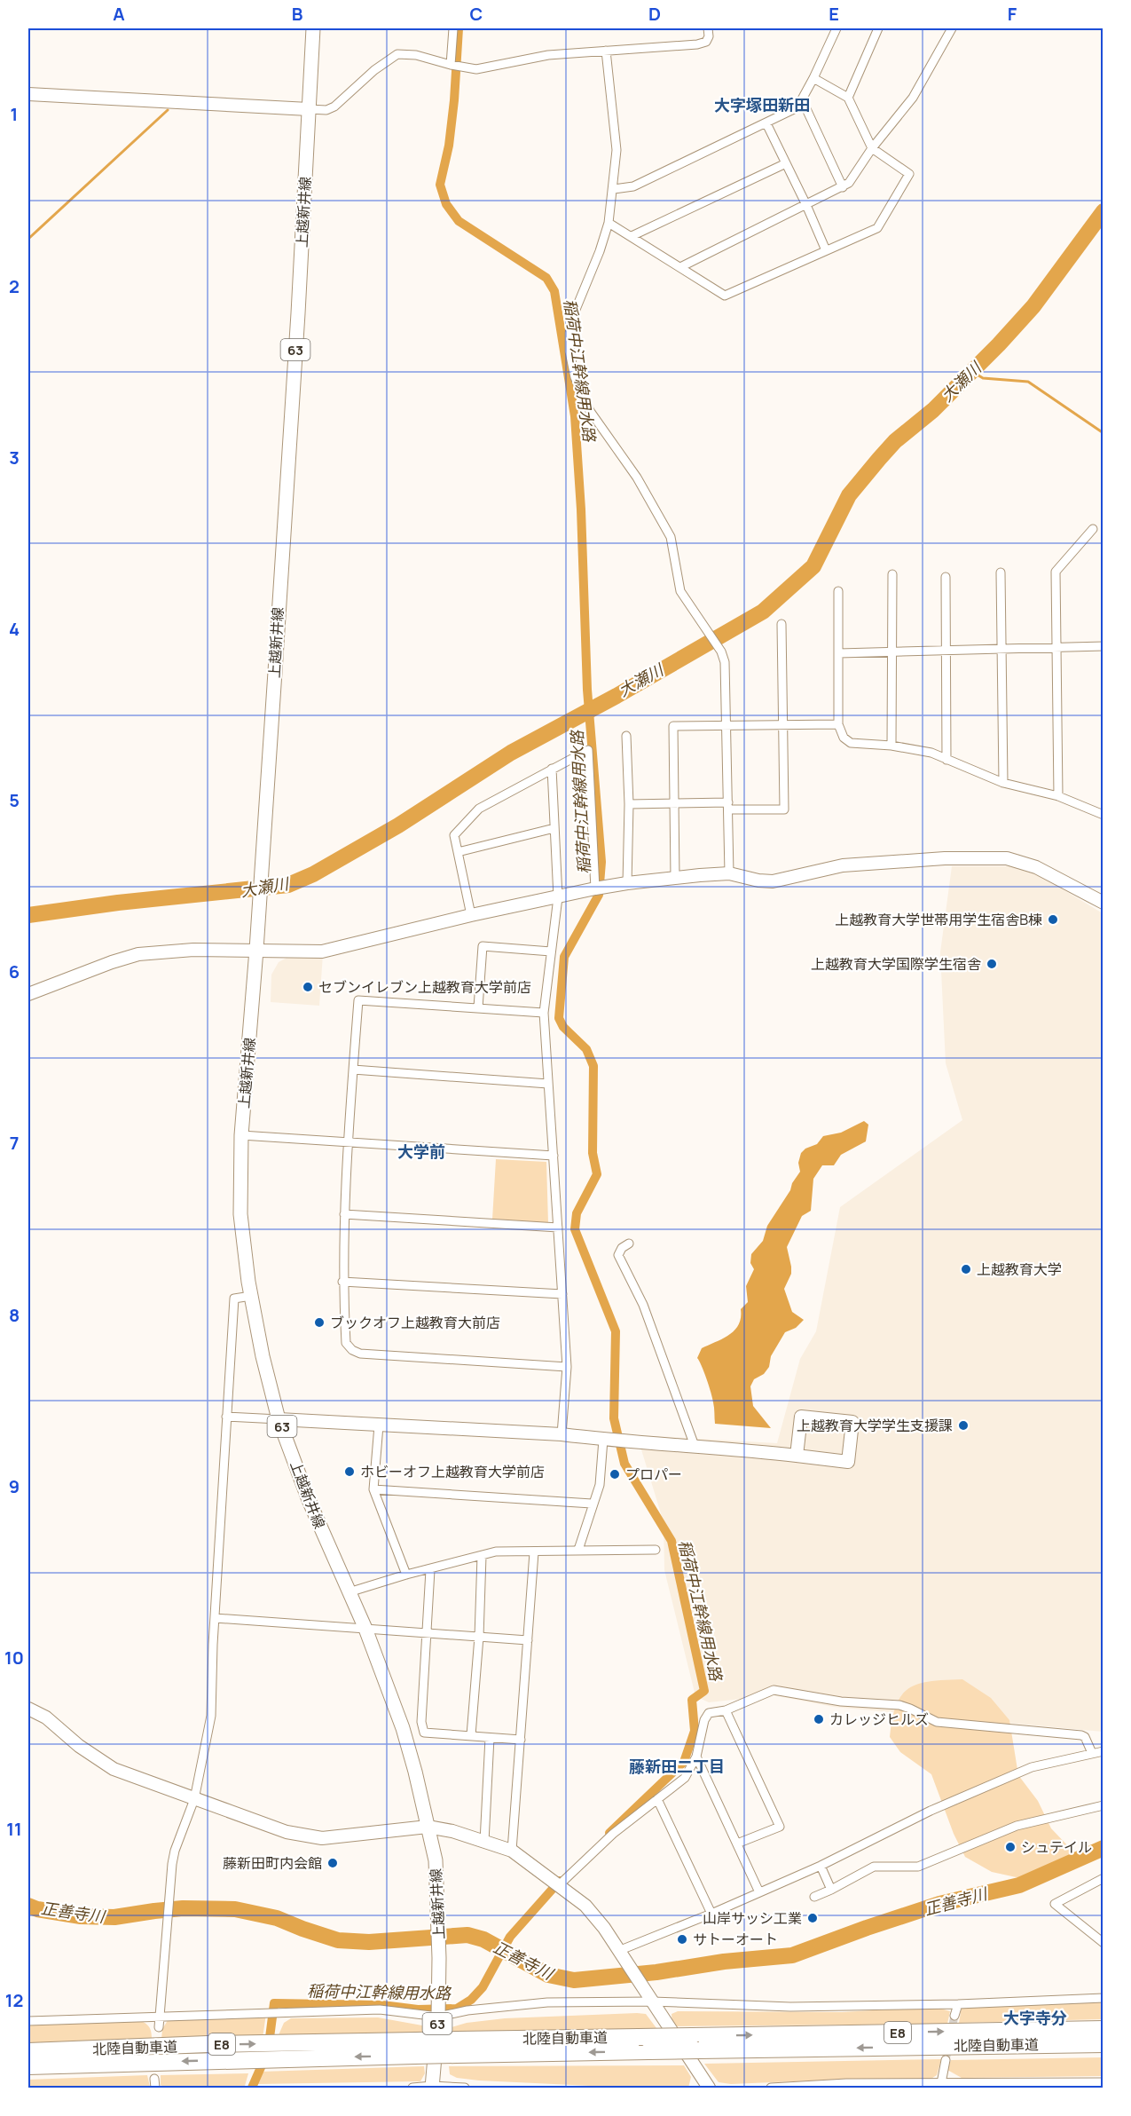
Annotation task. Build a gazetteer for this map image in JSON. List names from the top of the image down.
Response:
{
  "streets": {
    "highway": ["E8", "北陸自動車道"],
    "main road": ["上越新井線", "63"]
  },
  "districts": [
    "大字塚田新田",
    "大学前",
    "藤新田二丁目",
    "大字寺分"
  ],
  "water": ["稲荷中江幹線用水路", "大瀬川", "正善寺川"],
  "places": [
    "上越教育大学世帯用学生宿舎B棟",
    "上越教育大学国際学生宿舎",
    "セブンイレブン上越教育大学前店",
    "上越教育大学",
    "ブックオフ上越教育大前店",
    "上越教育大学学生支援課",
    "ホビーオフ上越教育大学前店",
    "プロパー",
    "カレッジヒルズ",
    "シュテイル",
    "藤新田町内会館",
    "山岸サッシ工業",
    "サトーオート"
  ],
  "grid": {
    "columns": [
      "A",
      "B",
      "C",
      "D",
      "E",
      "F"
    ],
    "rows": [
      "1",
      "2",
      "3",
      "4",
      "5",
      "6",
      "7",
      "8",
      "9",
      "10",
      "11",
      "12"
    ]
  }
}
